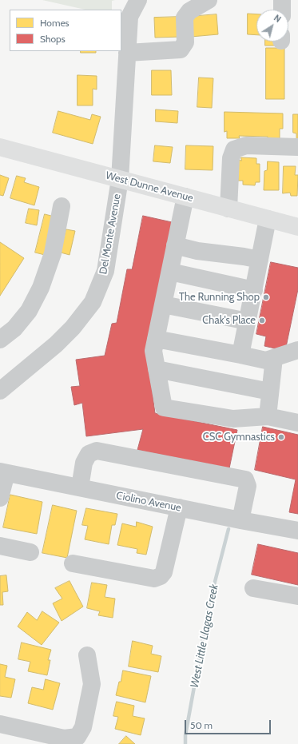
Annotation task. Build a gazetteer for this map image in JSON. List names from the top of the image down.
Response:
{
  "streets": {
    "main road": ["West Dunne Avenue"],
    "street": ["Del Monte Avenue", "Ciolino Avenue"]
  },
  "crossings": [
    ["West Dunne Avenue", "Del Monte Avenue"]
  ],
  "water": ["West Little Llagas Creek"],
  "places": ["The Running Shop", "Chak's Place", "CSC Gymnastics"],
  "legend": ["Homes", "Shops"],
  "scale_bar": "50 m",
  "north": "top right"
}
